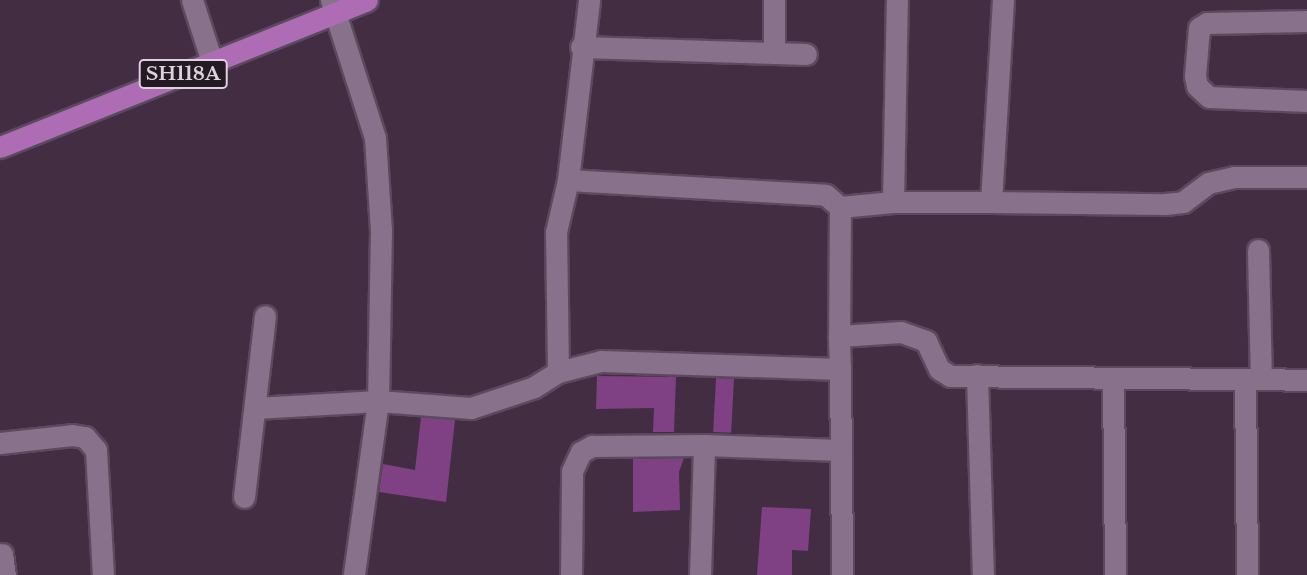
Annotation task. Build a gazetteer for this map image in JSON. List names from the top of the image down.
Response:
{
  "streets": {
    "main road": ["SH118A"]
  }
}
